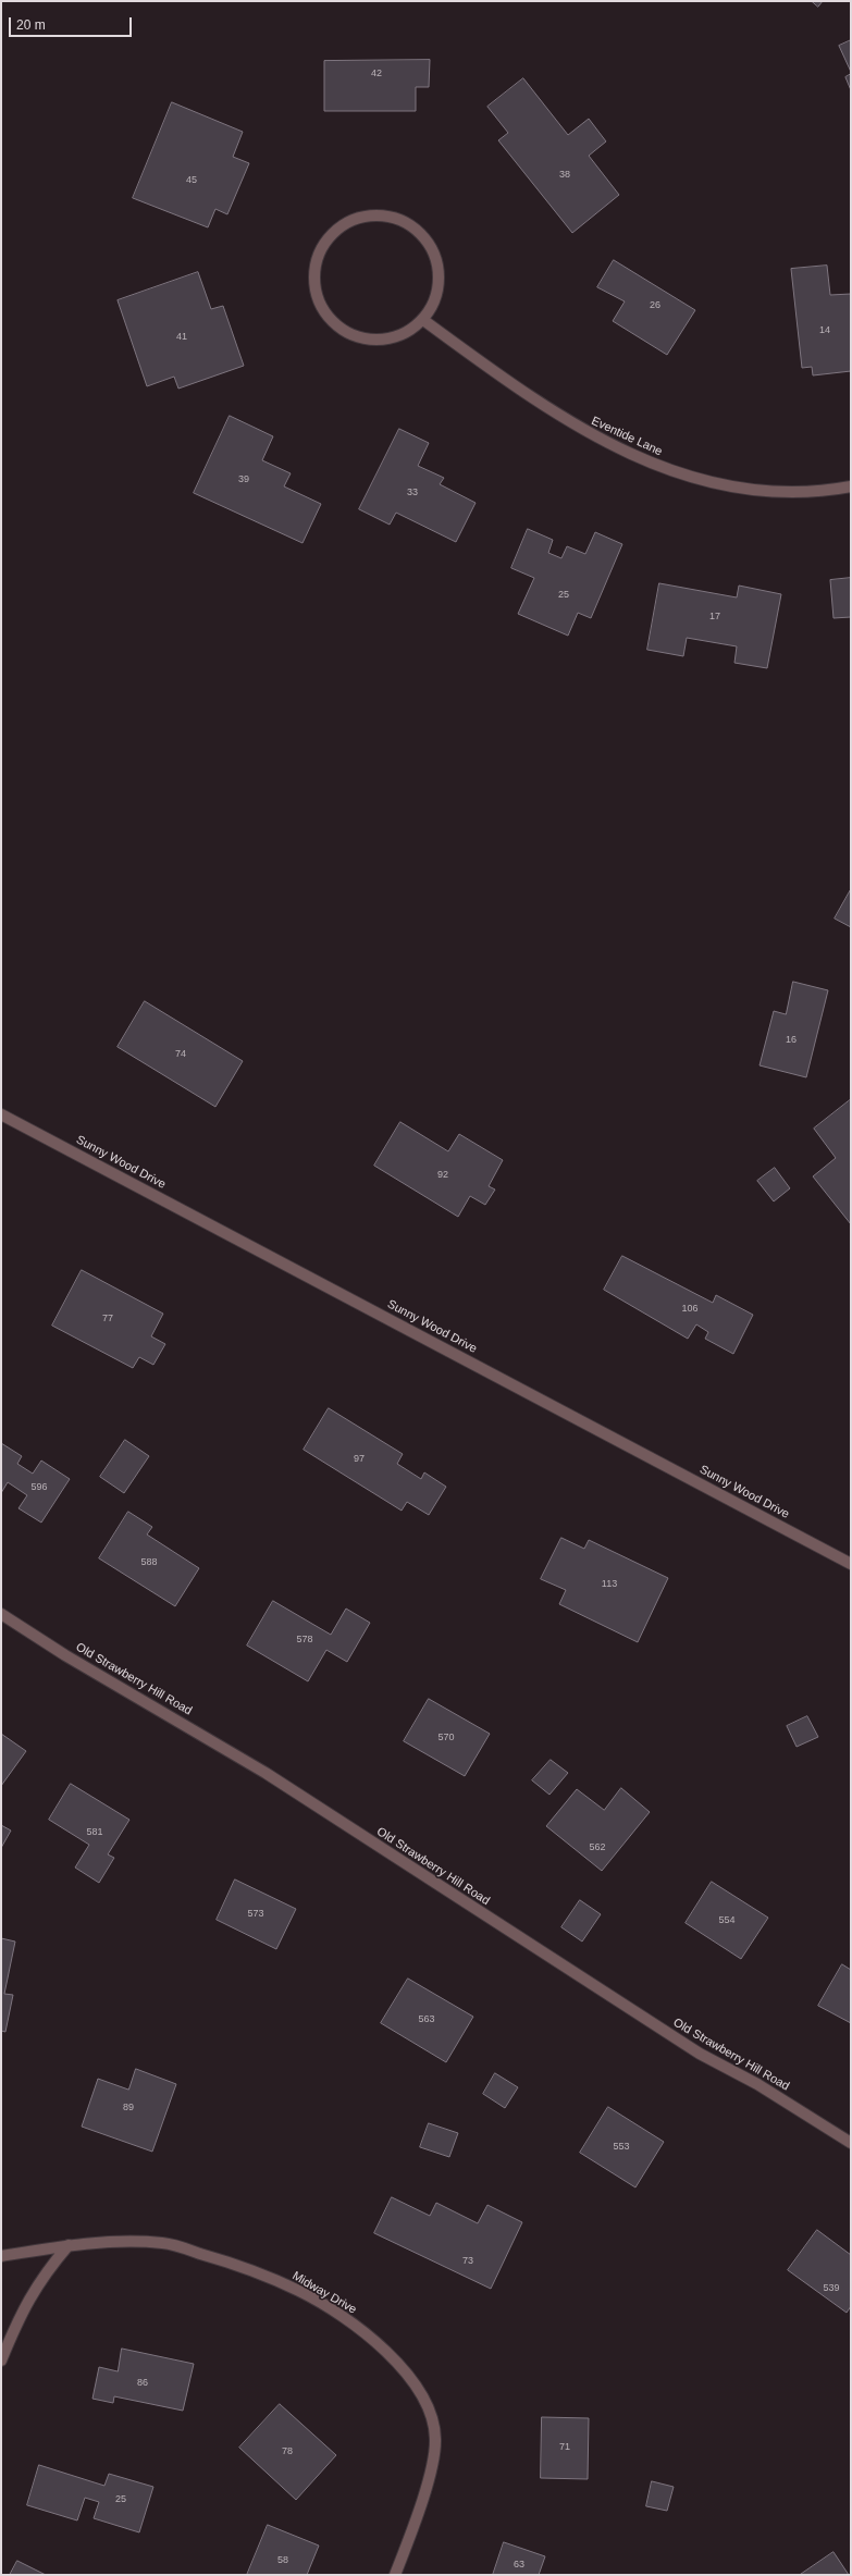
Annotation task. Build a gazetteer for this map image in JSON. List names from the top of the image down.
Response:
{
  "streets": {
    "street": [
      "Eventide Lane",
      "Sunny Wood Drive",
      "Old Strawberry Hill Road",
      "Midway Drive"
    ]
  },
  "house_numbers": [
    "42",
    "38",
    "45",
    "26",
    "14",
    "41",
    "39",
    "33",
    "25",
    "17",
    "16",
    "74",
    "92",
    "106",
    "77",
    "97",
    "596",
    "588",
    "113",
    "578",
    "570",
    "581",
    "562",
    "573",
    "554",
    "563",
    "89",
    "553",
    "73",
    "539",
    "86",
    "71",
    "78",
    "25",
    "58",
    "63"
  ],
  "scale_bar": "20 m"
}
